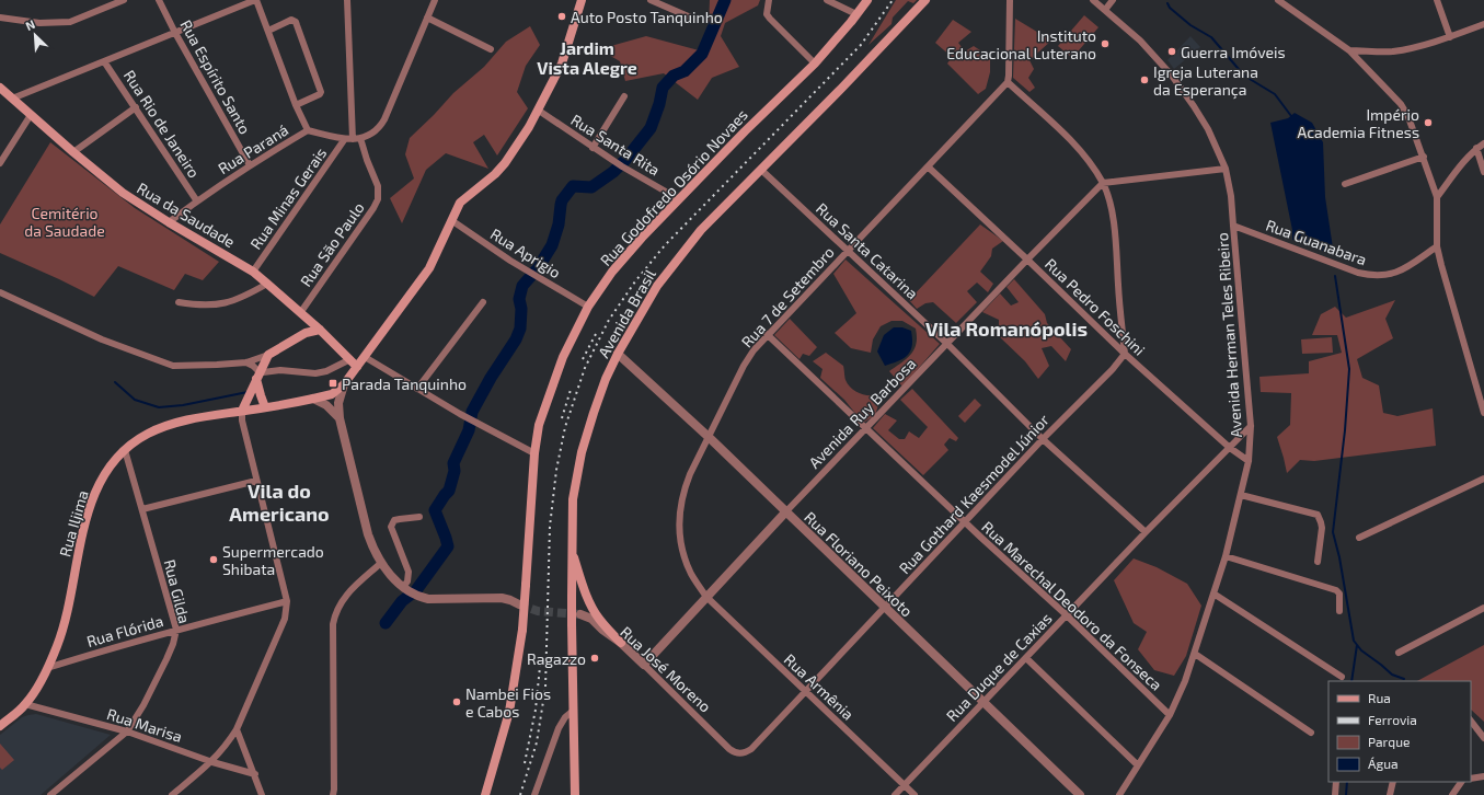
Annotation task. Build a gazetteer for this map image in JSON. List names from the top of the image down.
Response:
{
  "streets": {
    "main road": [
      "Rua Godofredo Osório Novaes",
      "Rua da Saudade",
      "Avenida Brasil",
      "Rua Iljima"
    ],
    "street": [
      "Rua Espírito Santo",
      "Rua Rio de Janeiro",
      "Rua Santa Rita",
      "Rua Paraná",
      "Rua Minas Gerais",
      "Rua Guanabara",
      "Rua São Paulo",
      "Rua Santa Catarina",
      "Rua Aprigio",
      "Rua 7 de Setembro",
      "Rua Pedro Foschini",
      "Avenida Herman Teles Ribeiro",
      "Avenida Ruy Barbosa",
      "Rua Gothard Kaesmodel Júnior",
      "Rua Floriano Peixoto",
      "Rua Gilda",
      "Rua Marechal Deodoro da Fonseca",
      "Rua Flórida",
      "Rua Duque de Caxias",
      "Rua José Moreno",
      "Rua Armênia",
      "Rua Marisa"
    ]
  },
  "crossings": [
    ["Rua Espírito Santo", "Rua Paraná"],
    ["Rua Rio de Janeiro", "Rua Paraná"],
    ["Rua Santa Rita", "Rua Godofredo Osório Novaes"],
    ["Rua Santa Rita", "Rua Iljima"],
    ["Rua Paraná", "Rua Minas Gerais"],
    ["Rua Paraná", "Rua da Saudade"],
    ["Rua Paraná", "Rua São Paulo"],
    ["Rua Godofredo Osório Novaes", "Rua Aprigio"],
    ["Rua Minas Gerais", "Rua da Saudade"],
    ["Rua da Saudade", "Rua São Paulo"],
    ["Rua da Saudade", "Rua Iljima"],
    ["Rua Guanabara", "Avenida Herman Teles Ribeiro"],
    ["Rua Santa Catarina", "Rua 7 de Setembro"],
    ["Rua Santa Catarina", "Avenida Brasil"],
    ["Rua Santa Catarina", "Avenida Ruy Barbosa"],
    ["Rua Santa Catarina", "Rua Gothard Kaesmodel Júnior"],
    ["Rua Santa Catarina", "Rua Duque de Caxias"],
    ["Rua Aprigio", "Rua Iljima"],
    ["Rua 7 de Setembro", "Rua Pedro Foschini"],
    ["Rua 7 de Setembro", "Avenida Ruy Barbosa"],
    ["Rua 7 de Setembro", "Rua Floriano Peixoto"],
    ["Rua 7 de Setembro", "Rua Marechal Deodoro da Fonseca"],
    ["Rua 7 de Setembro", "Rua Armênia"],
    ["Rua Pedro Foschini", "Avenida Herman Teles Ribeiro"],
    ["Rua Pedro Foschini", "Avenida Ruy Barbosa"],
    ["Rua Pedro Foschini", "Rua Gothard Kaesmodel Júnior"],
    ["Rua Pedro Foschini", "Rua Duque de Caxias"],
    ["Avenida Brasil", "Rua Floriano Peixoto"],
    ["Avenida Herman Teles Ribeiro", "Rua Marechal Deodoro da Fonseca"],
    ["Avenida Herman Teles Ribeiro", "Rua Duque de Caxias"],
    ["Avenida Ruy Barbosa", "Rua Floriano Peixoto"],
    ["Avenida Ruy Barbosa", "Rua Marechal Deodoro da Fonseca"],
    ["Avenida Ruy Barbosa", "Rua José Moreno"],
    ["Avenida Ruy Barbosa", "Rua Armênia"],
    ["Rua Gothard Kaesmodel Júnior", "Rua Floriano Peixoto"],
    ["Rua Gothard Kaesmodel Júnior", "Rua Marechal Deodoro da Fonseca"],
    ["Rua Gothard Kaesmodel Júnior", "Rua José Moreno"],
    ["Rua Gothard Kaesmodel Júnior", "Rua Armênia"],
    ["Rua Iljima", "Rua Gilda"],
    ["Rua Iljima", "Rua Flórida"],
    ["Rua Iljima", "Rua Marisa"],
    ["Rua Floriano Peixoto", "Rua Duque de Caxias"],
    ["Rua Gilda", "Rua Flórida"],
    ["Rua Gilda", "Rua Marisa"],
    ["Rua Marechal Deodoro da Fonseca", "Rua Duque de Caxias"],
    ["Rua Duque de Caxias", "Rua Armênia"]
  ],
  "districts": ["Jardim Vista Alegre", "Vila Romanópolis", "Vila do Americano"],
  "parks": ["Cemitério da Saudade"],
  "places": {
    "other": [
      "Auto Posto Tanquinho",
      "Instituto Educacional Luterano",
      "Guerra Imóveis",
      "Igreja Luterana da Esperança",
      "Império Academia Fitness",
      "Supermercado Shibata",
      "Ragazzo",
      "Nambei Fios e Cabos"
    ],
    "transit": ["Parada Tanquinho"]
  },
  "legend": [
    "Rua",
    "Ferrovia",
    "Parque",
    "Água"
  ],
  "north": "top left"
}
